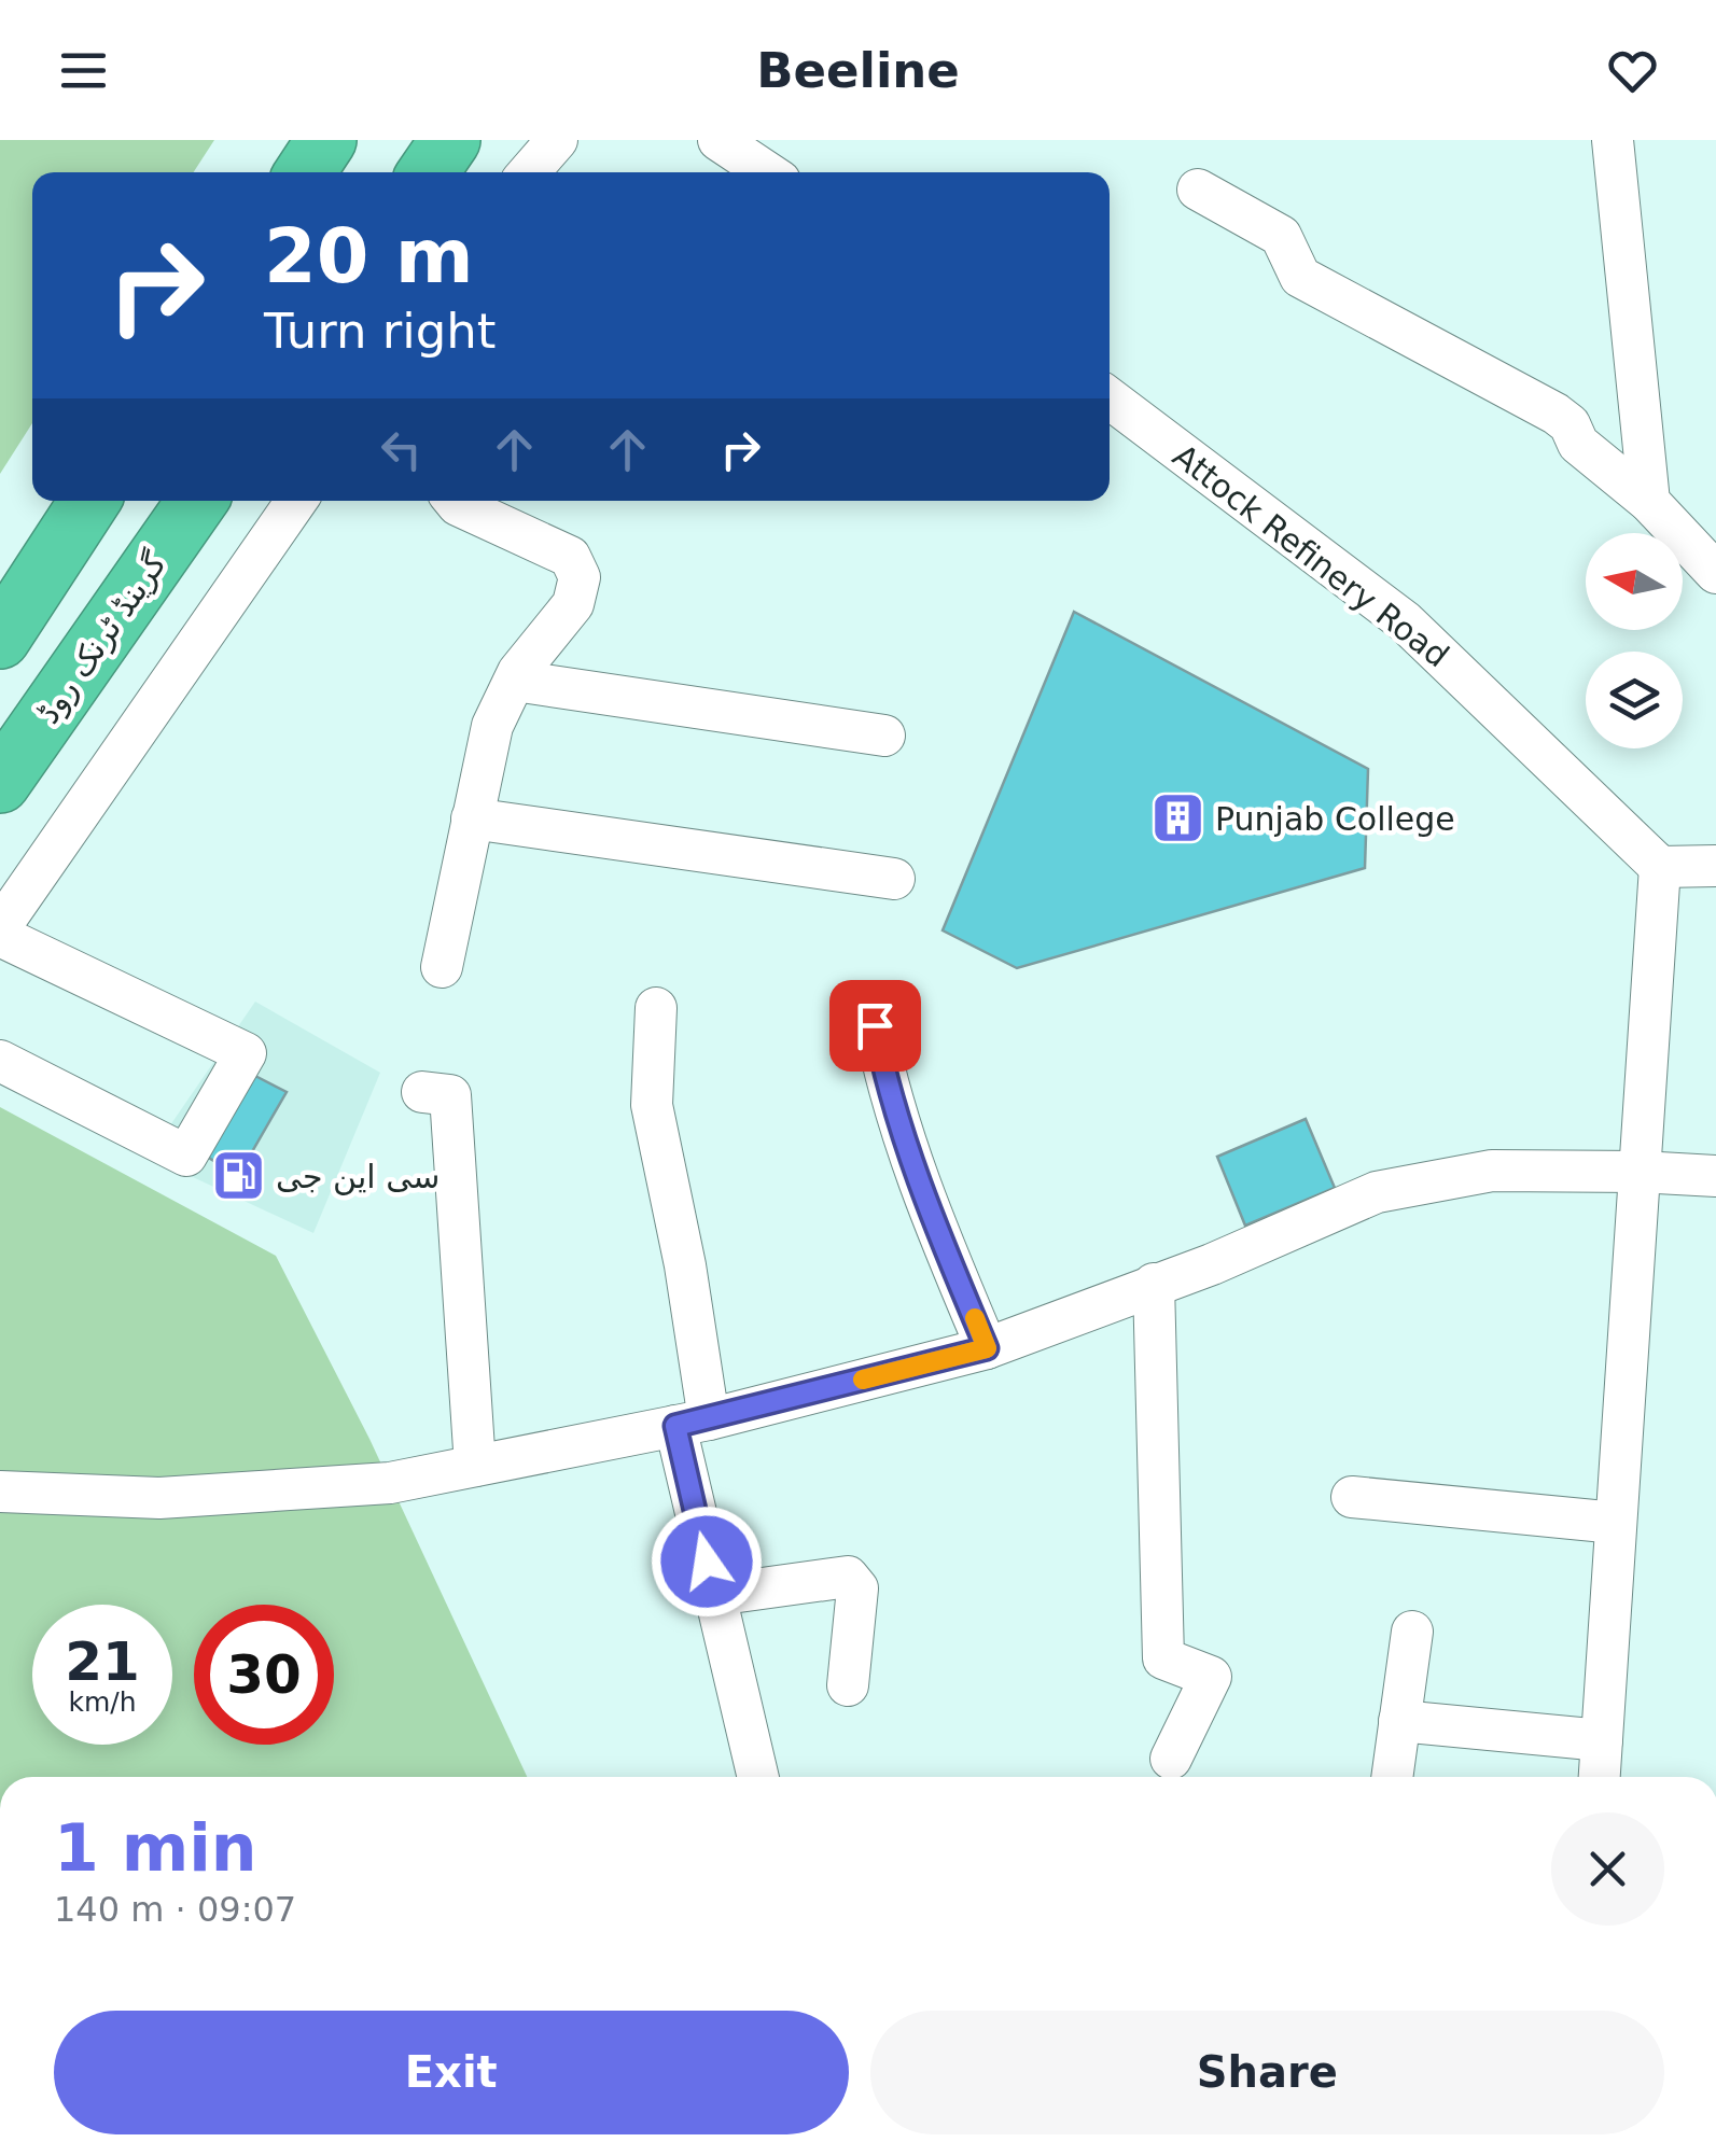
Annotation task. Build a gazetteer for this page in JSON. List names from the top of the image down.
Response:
{
  "streets": {
    "highway": ["گرینڈ ٹرنک روڈ"],
    "street": ["Attock Refinery Road"]
  },
  "places": {
    "building": ["Punjab College"],
    "fuel station": ["سی این جی"]
  },
  "north": "left",
  "page": {
    "header": "Beeline",
    "turn": ["20 m", "Turn right"],
    "speed": "21 km/h",
    "limit": "30",
    "heading": ["1 min", "140 m · 09:07"],
    "buttons": ["Exit", "Share"]
  }
}
